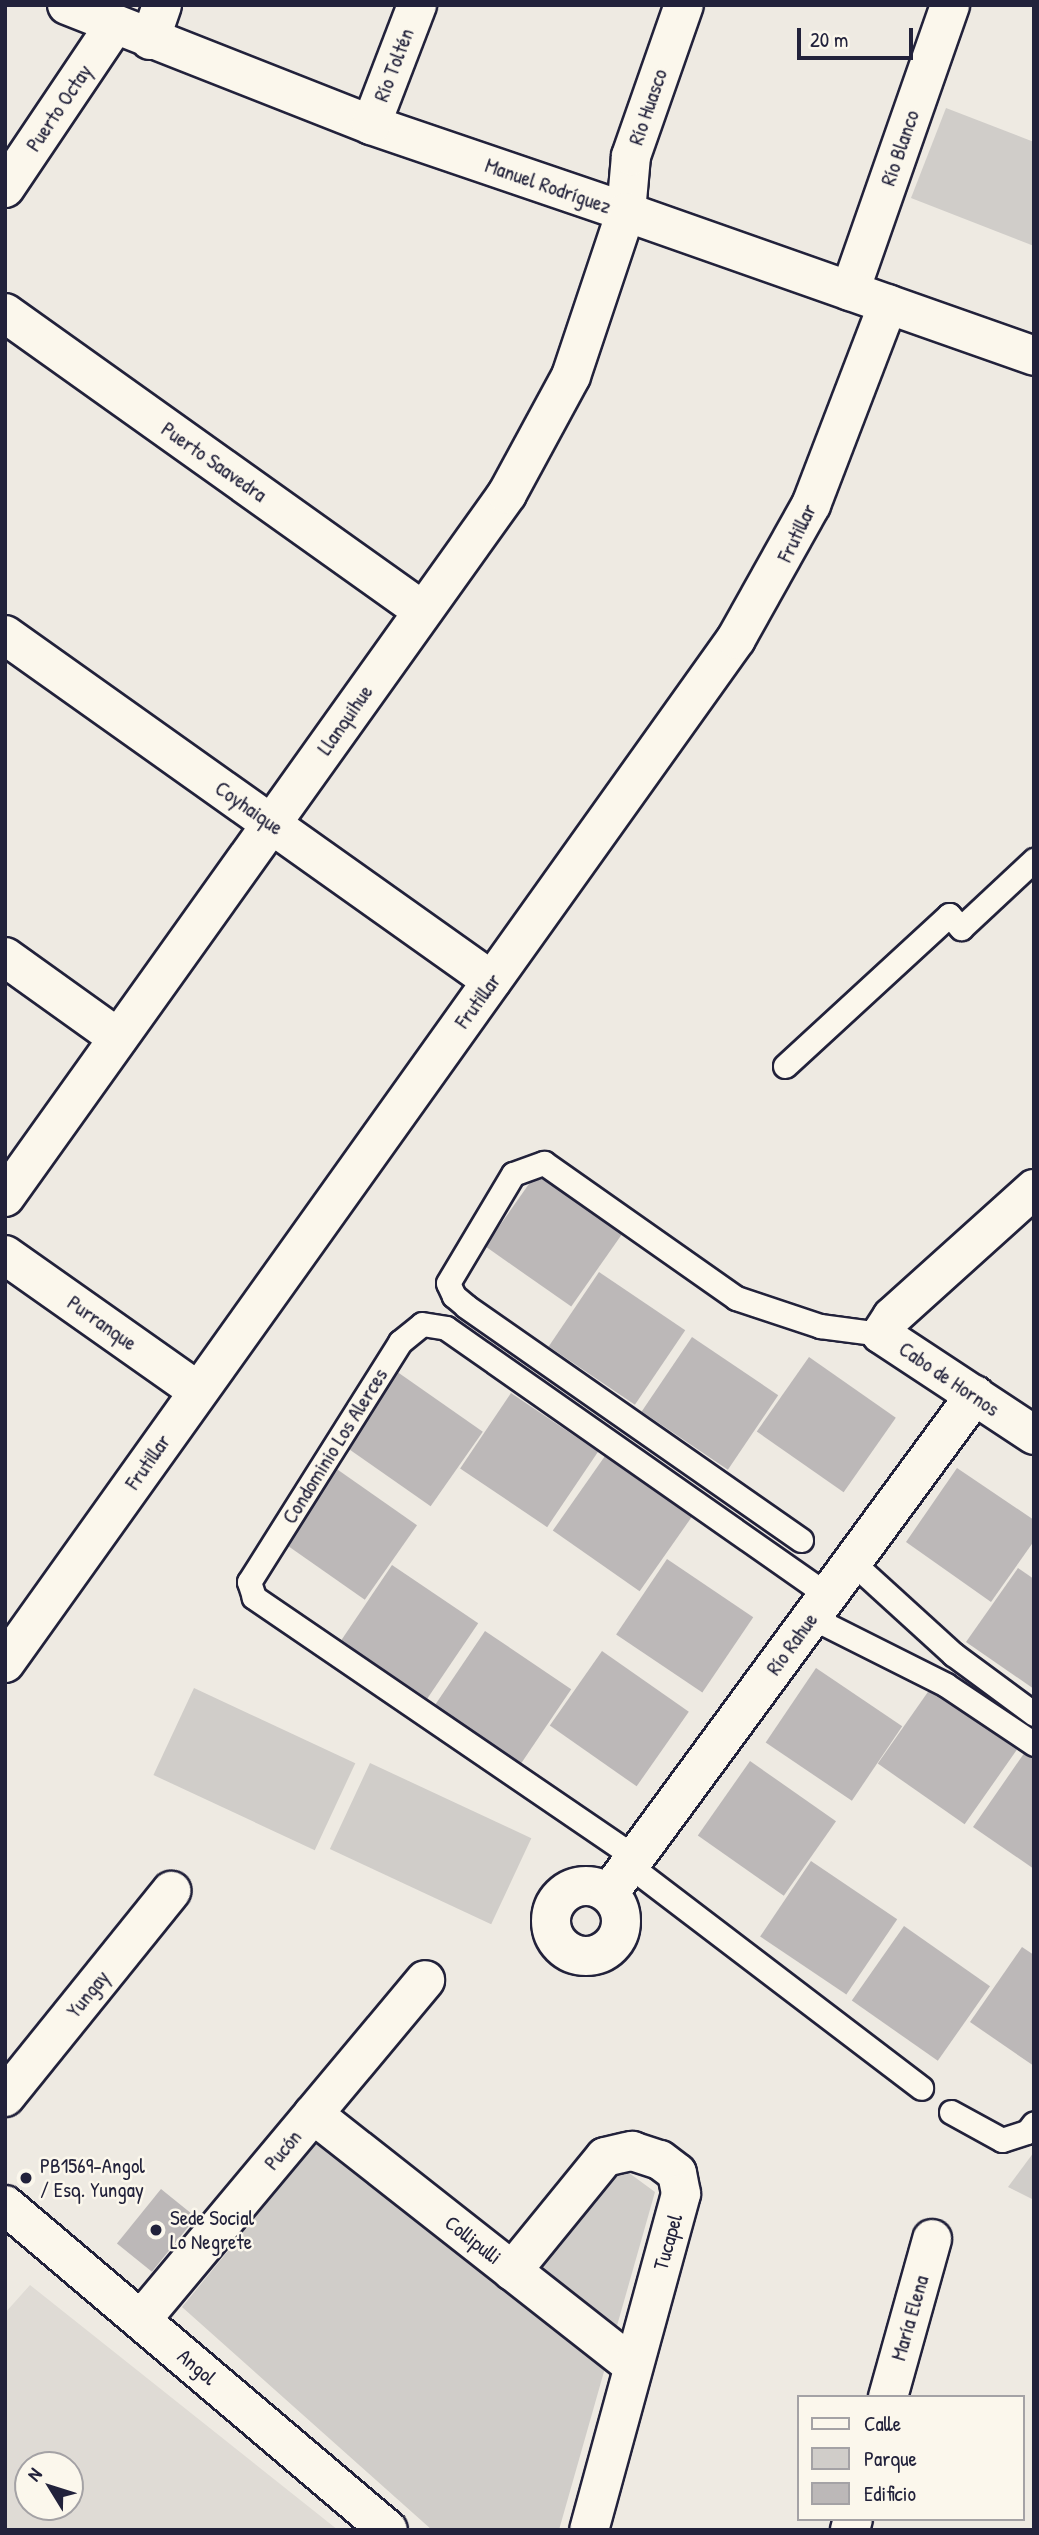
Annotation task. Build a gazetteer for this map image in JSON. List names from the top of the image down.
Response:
{
  "streets": {
    "street": [
      "Río Toltén",
      "Río Huasco",
      "Puerto Octay",
      "Río Blanco",
      "Manuel Rodríguez",
      "Puerto Saavedra",
      "Frutillar",
      "Llanquihue",
      "Coyhaique",
      "Purranque",
      "Cabo de Hornos",
      "Río Rahue",
      "Yungay",
      "Pucón",
      "Collipulli",
      "Tucapel",
      "María Elena",
      "Angol"
    ],
    "lane": ["Condominio Los Alerces"]
  },
  "crossings": [
    ["Río Toltén", "Manuel Rodríguez"],
    ["Río Huasco", "Manuel Rodríguez"],
    ["Río Huasco", "Llanquihue"],
    ["Puerto Octay", "Manuel Rodríguez"],
    ["Río Blanco", "Manuel Rodríguez"],
    ["Manuel Rodríguez", "Frutillar"],
    ["Manuel Rodríguez", "Llanquihue"],
    ["Puerto Saavedra", "Llanquihue"],
    ["Frutillar", "Coyhaique"],
    ["Frutillar", "Purranque"],
    ["Llanquihue", "Coyhaique"],
    ["Cabo de Hornos", "Río Rahue"],
    ["Condominio Los Alerces", "Río Rahue"],
    ["Pucón", "Collipulli"],
    ["Pucón", "Angol"],
    ["Collipulli", "Tucapel"]
  ],
  "places": ["PB1569-Angol / Esq. Yungay", "Sede Social Lo Negrete"],
  "legend": ["Calle", "Parque", "Edificio"],
  "scale_bar": "20 m",
  "north": "top left"
}
